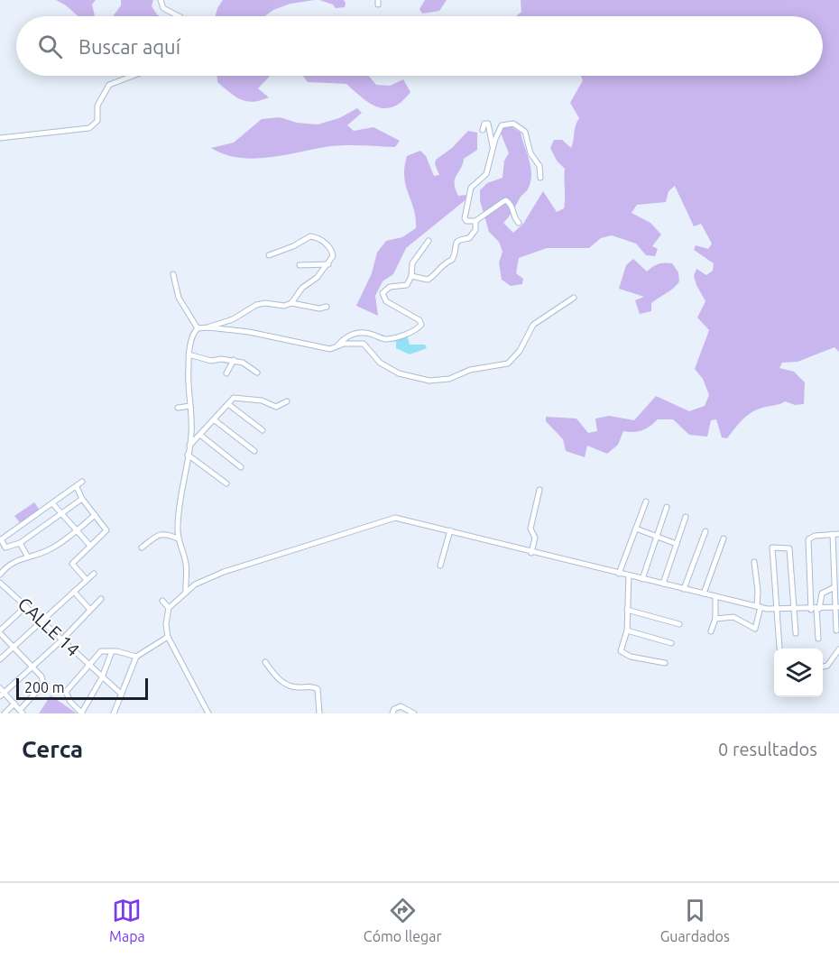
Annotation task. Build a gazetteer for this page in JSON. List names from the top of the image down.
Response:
{
  "streets": {
    "street": ["CALLE 14"]
  },
  "scale_bar": "200 m",
  "page": {
    "search": "Buscar aquí",
    "scale": "200 m",
    "heading": ["Cerca", "0 resultados"],
    "nav": ["Mapa", "Cómo llegar", "Guardados"]
  }
}
